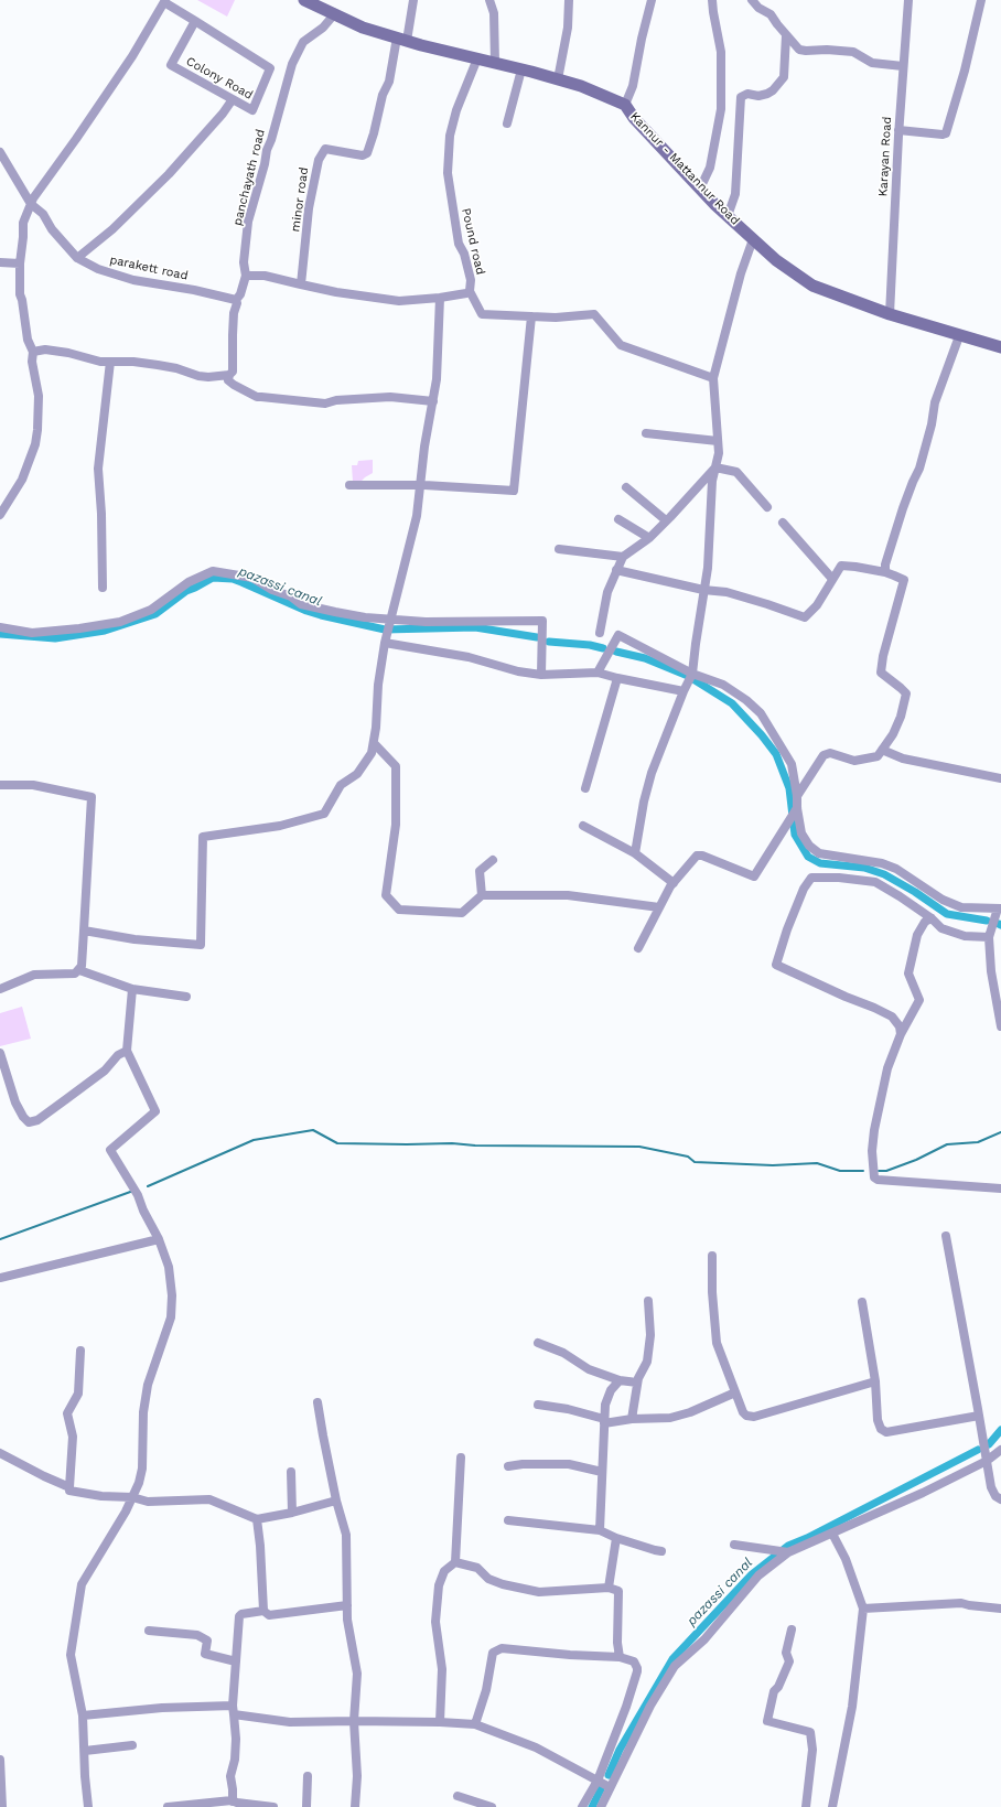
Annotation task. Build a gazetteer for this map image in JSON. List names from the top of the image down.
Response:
{
  "streets": {
    "main road": ["Kannur - Mattannur Road"],
    "street": [
      "Colony Road",
      "Karayan Road",
      "panchayath road",
      "minor road",
      "Pound road",
      "parakett road"
    ]
  },
  "crossings": [
    ["Karayan Road", "Kannur - Mattannur Road"],
    ["Kannur - Mattannur Road", "panchayath road"],
    ["Kannur - Mattannur Road", "minor road"],
    ["Kannur - Mattannur Road", "Pound road"],
    ["panchayath road", "parakett road"],
    ["minor road", "Pound road"]
  ],
  "water": ["pazassi canal"]
}
